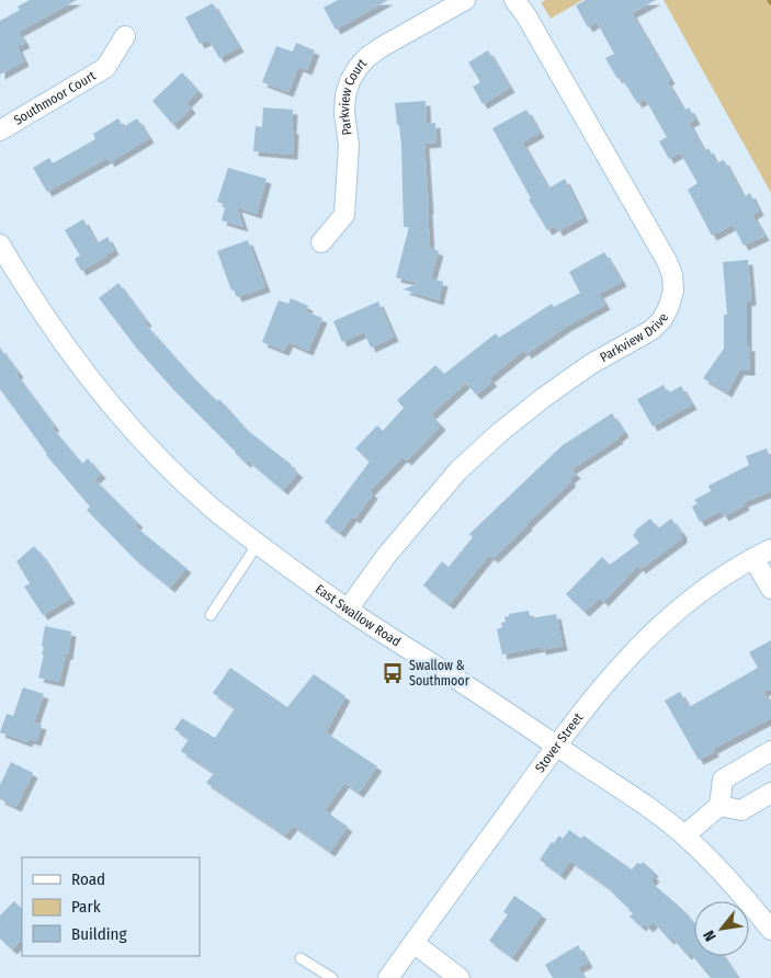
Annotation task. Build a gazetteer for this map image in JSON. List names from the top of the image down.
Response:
{
  "streets": {
    "street": [
      "Parkview Court",
      "Southmoor Court",
      "Parkview Drive",
      "East Swallow Road",
      "Stover Street"
    ]
  },
  "crossings": [
    ["Parkview Drive", "East Swallow Road"],
    ["East Swallow Road", "Stover Street"]
  ],
  "places": {
    "bus stop": ["Swallow & Southmoor"]
  },
  "legend": ["Road", "Park", "Building"],
  "north": "bottom left"
}
